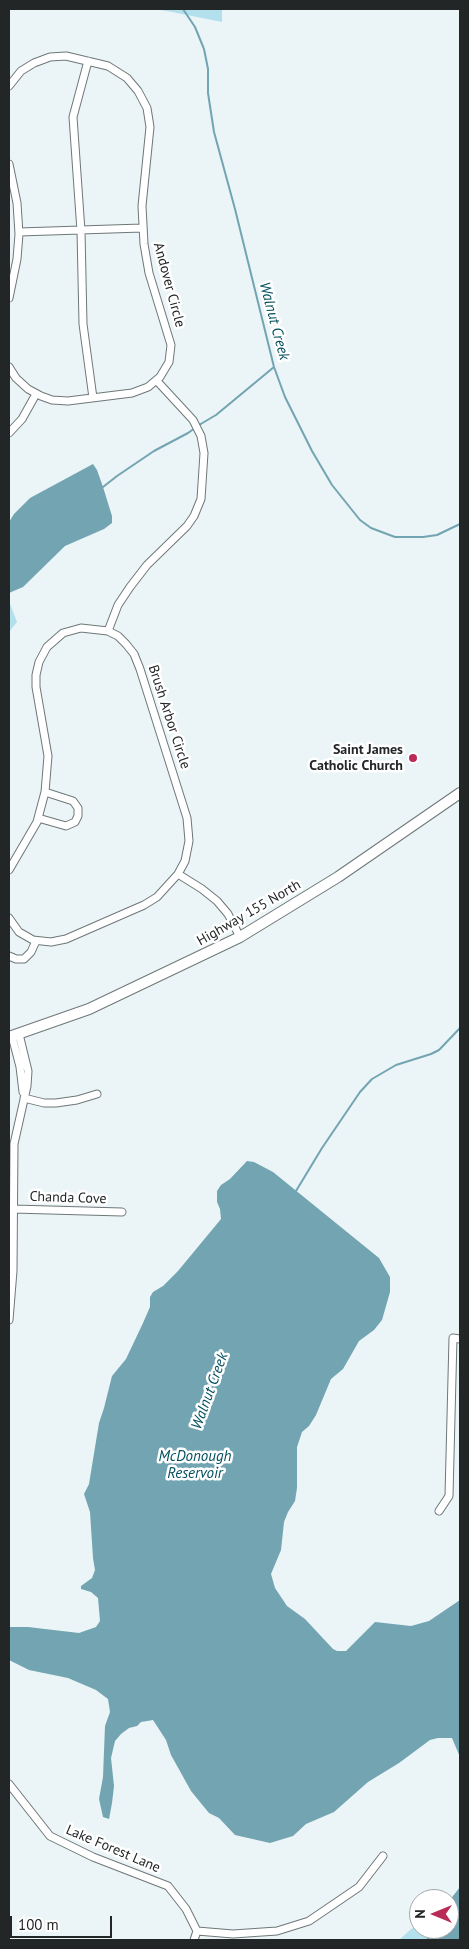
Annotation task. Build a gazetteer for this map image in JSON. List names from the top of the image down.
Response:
{
  "streets": {
    "main road": ["Highway 155 North"],
    "street": [
      "Andover Circle",
      "Brush Arbor Circle",
      "Chanda Cove",
      "Lake Forest Lane"
    ]
  },
  "water": ["Walnut Creek", "McDonough Reservoir"],
  "places": ["Saint James Catholic Church"],
  "scale_bar": "100 m",
  "north": "left"
}
